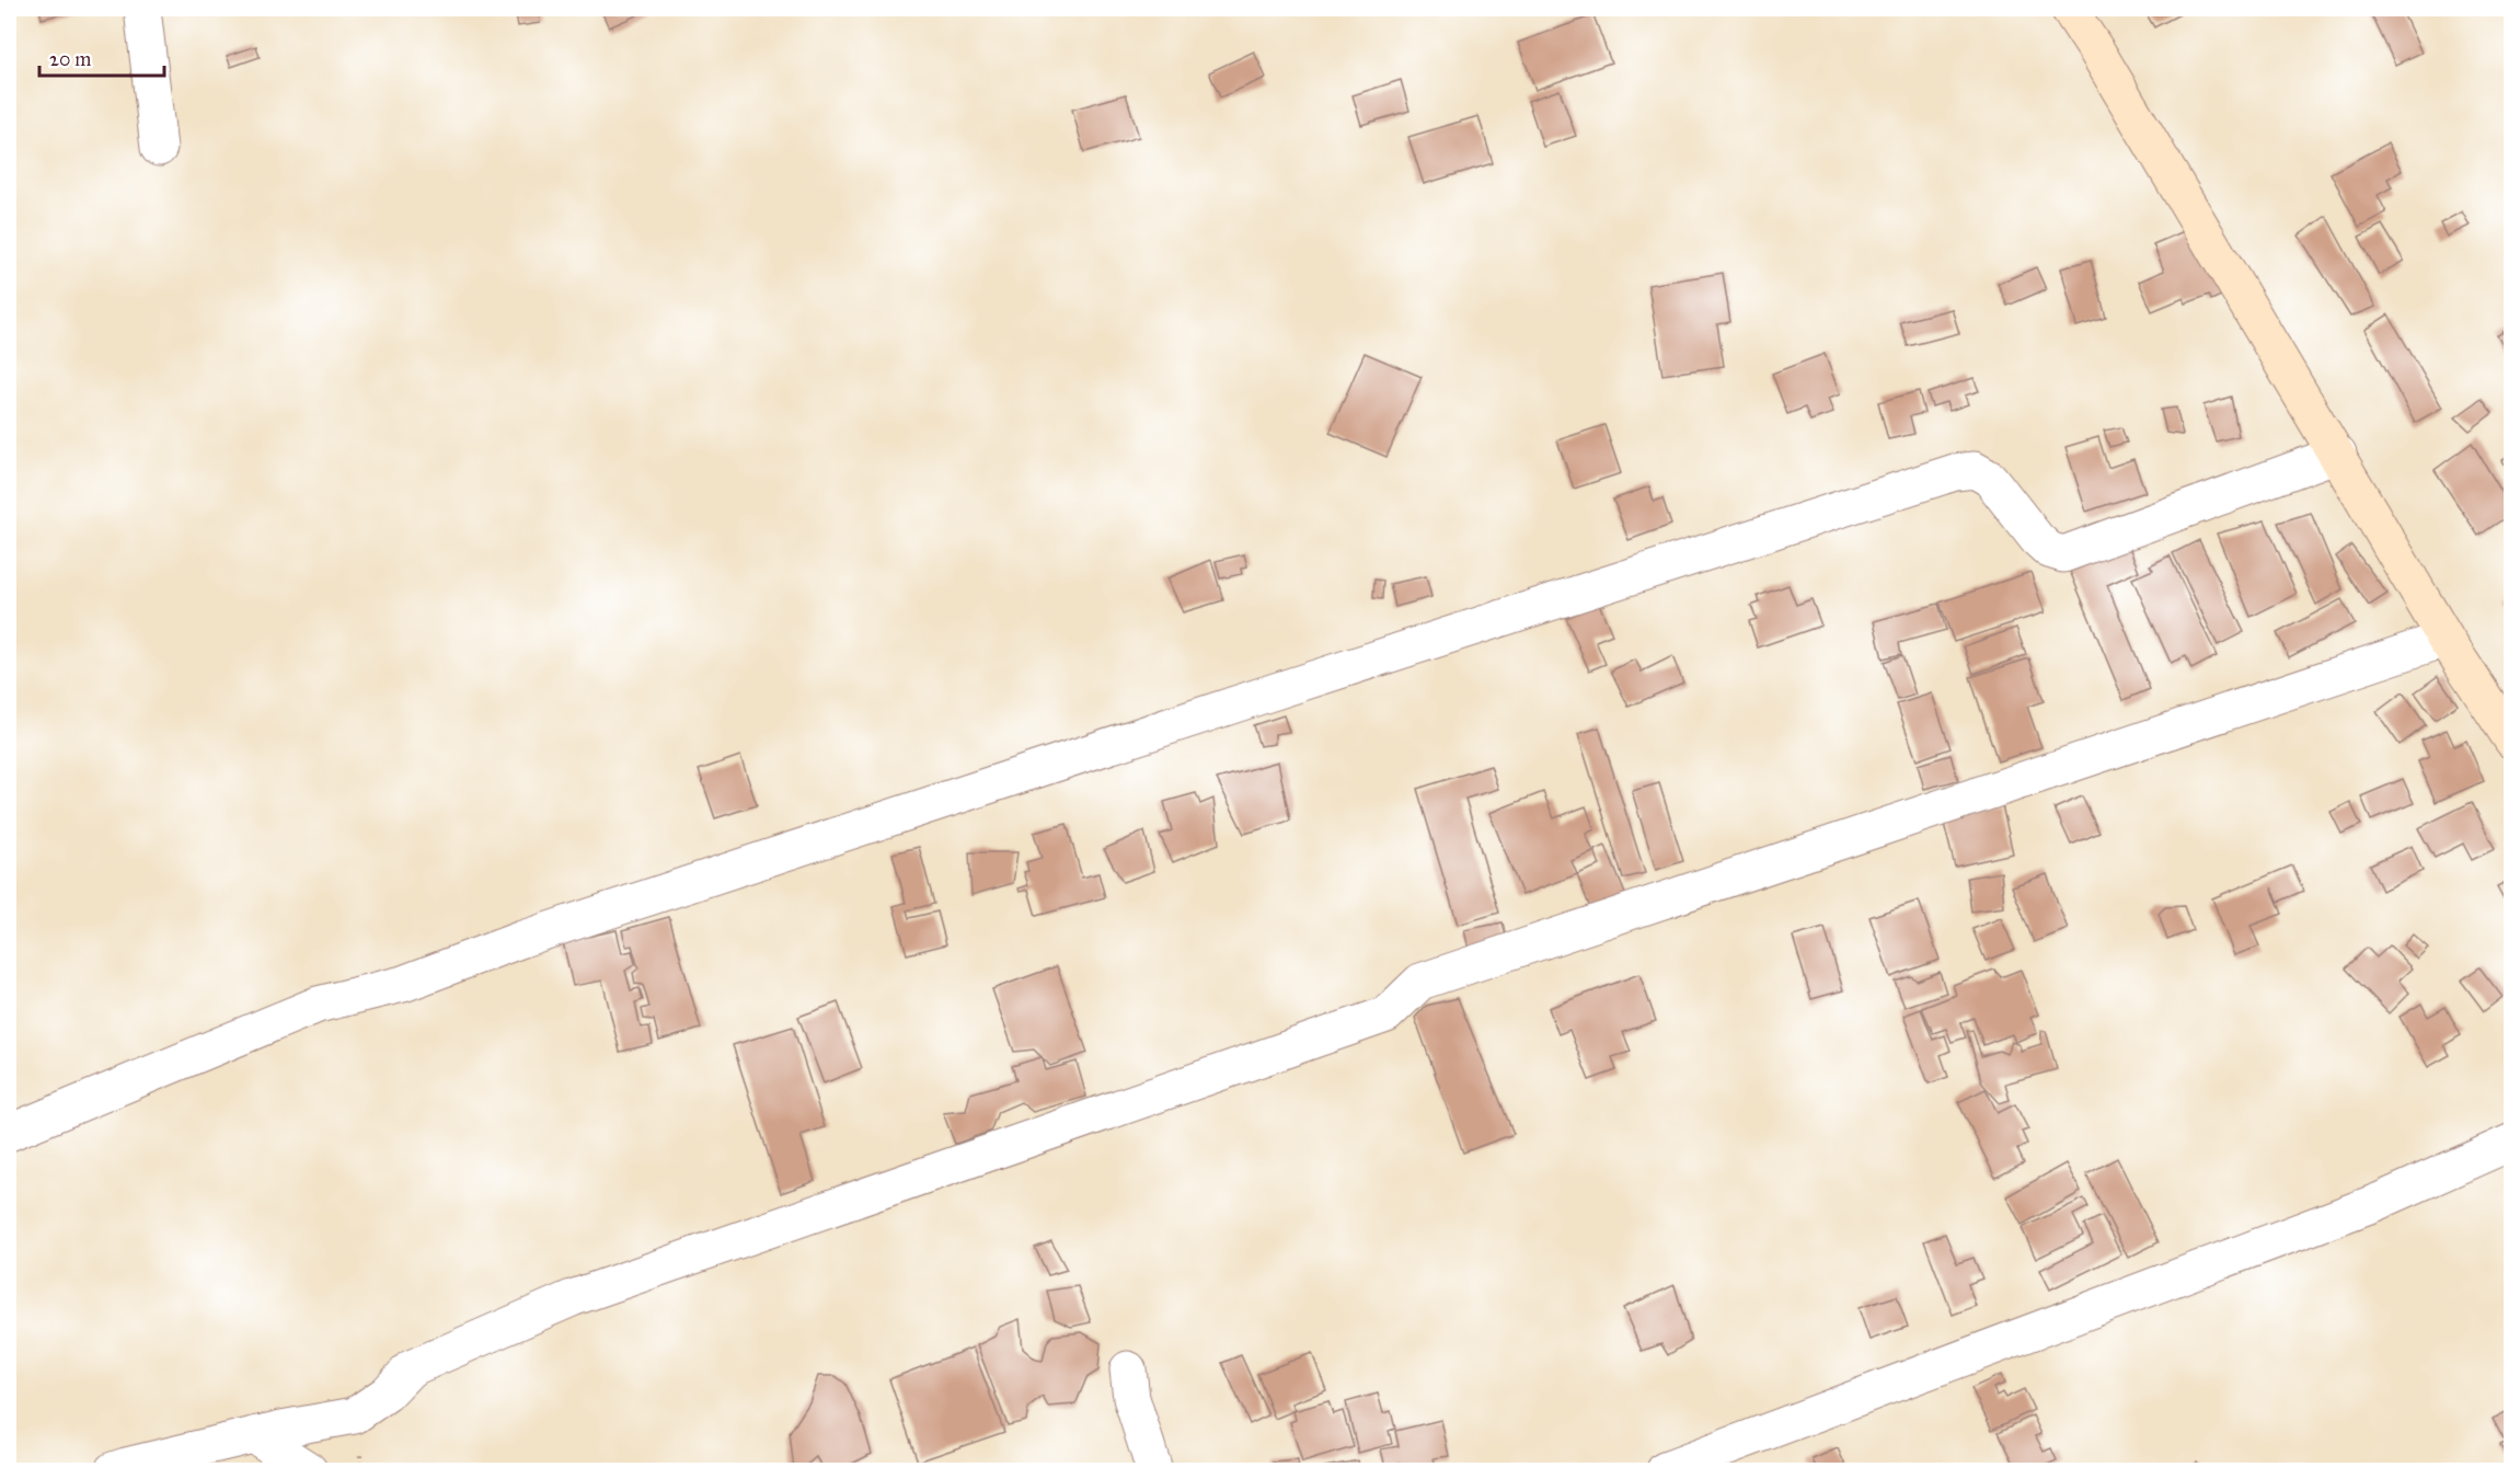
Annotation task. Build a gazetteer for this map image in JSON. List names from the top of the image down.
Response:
{
  "scale_bar": "20 m"
}
